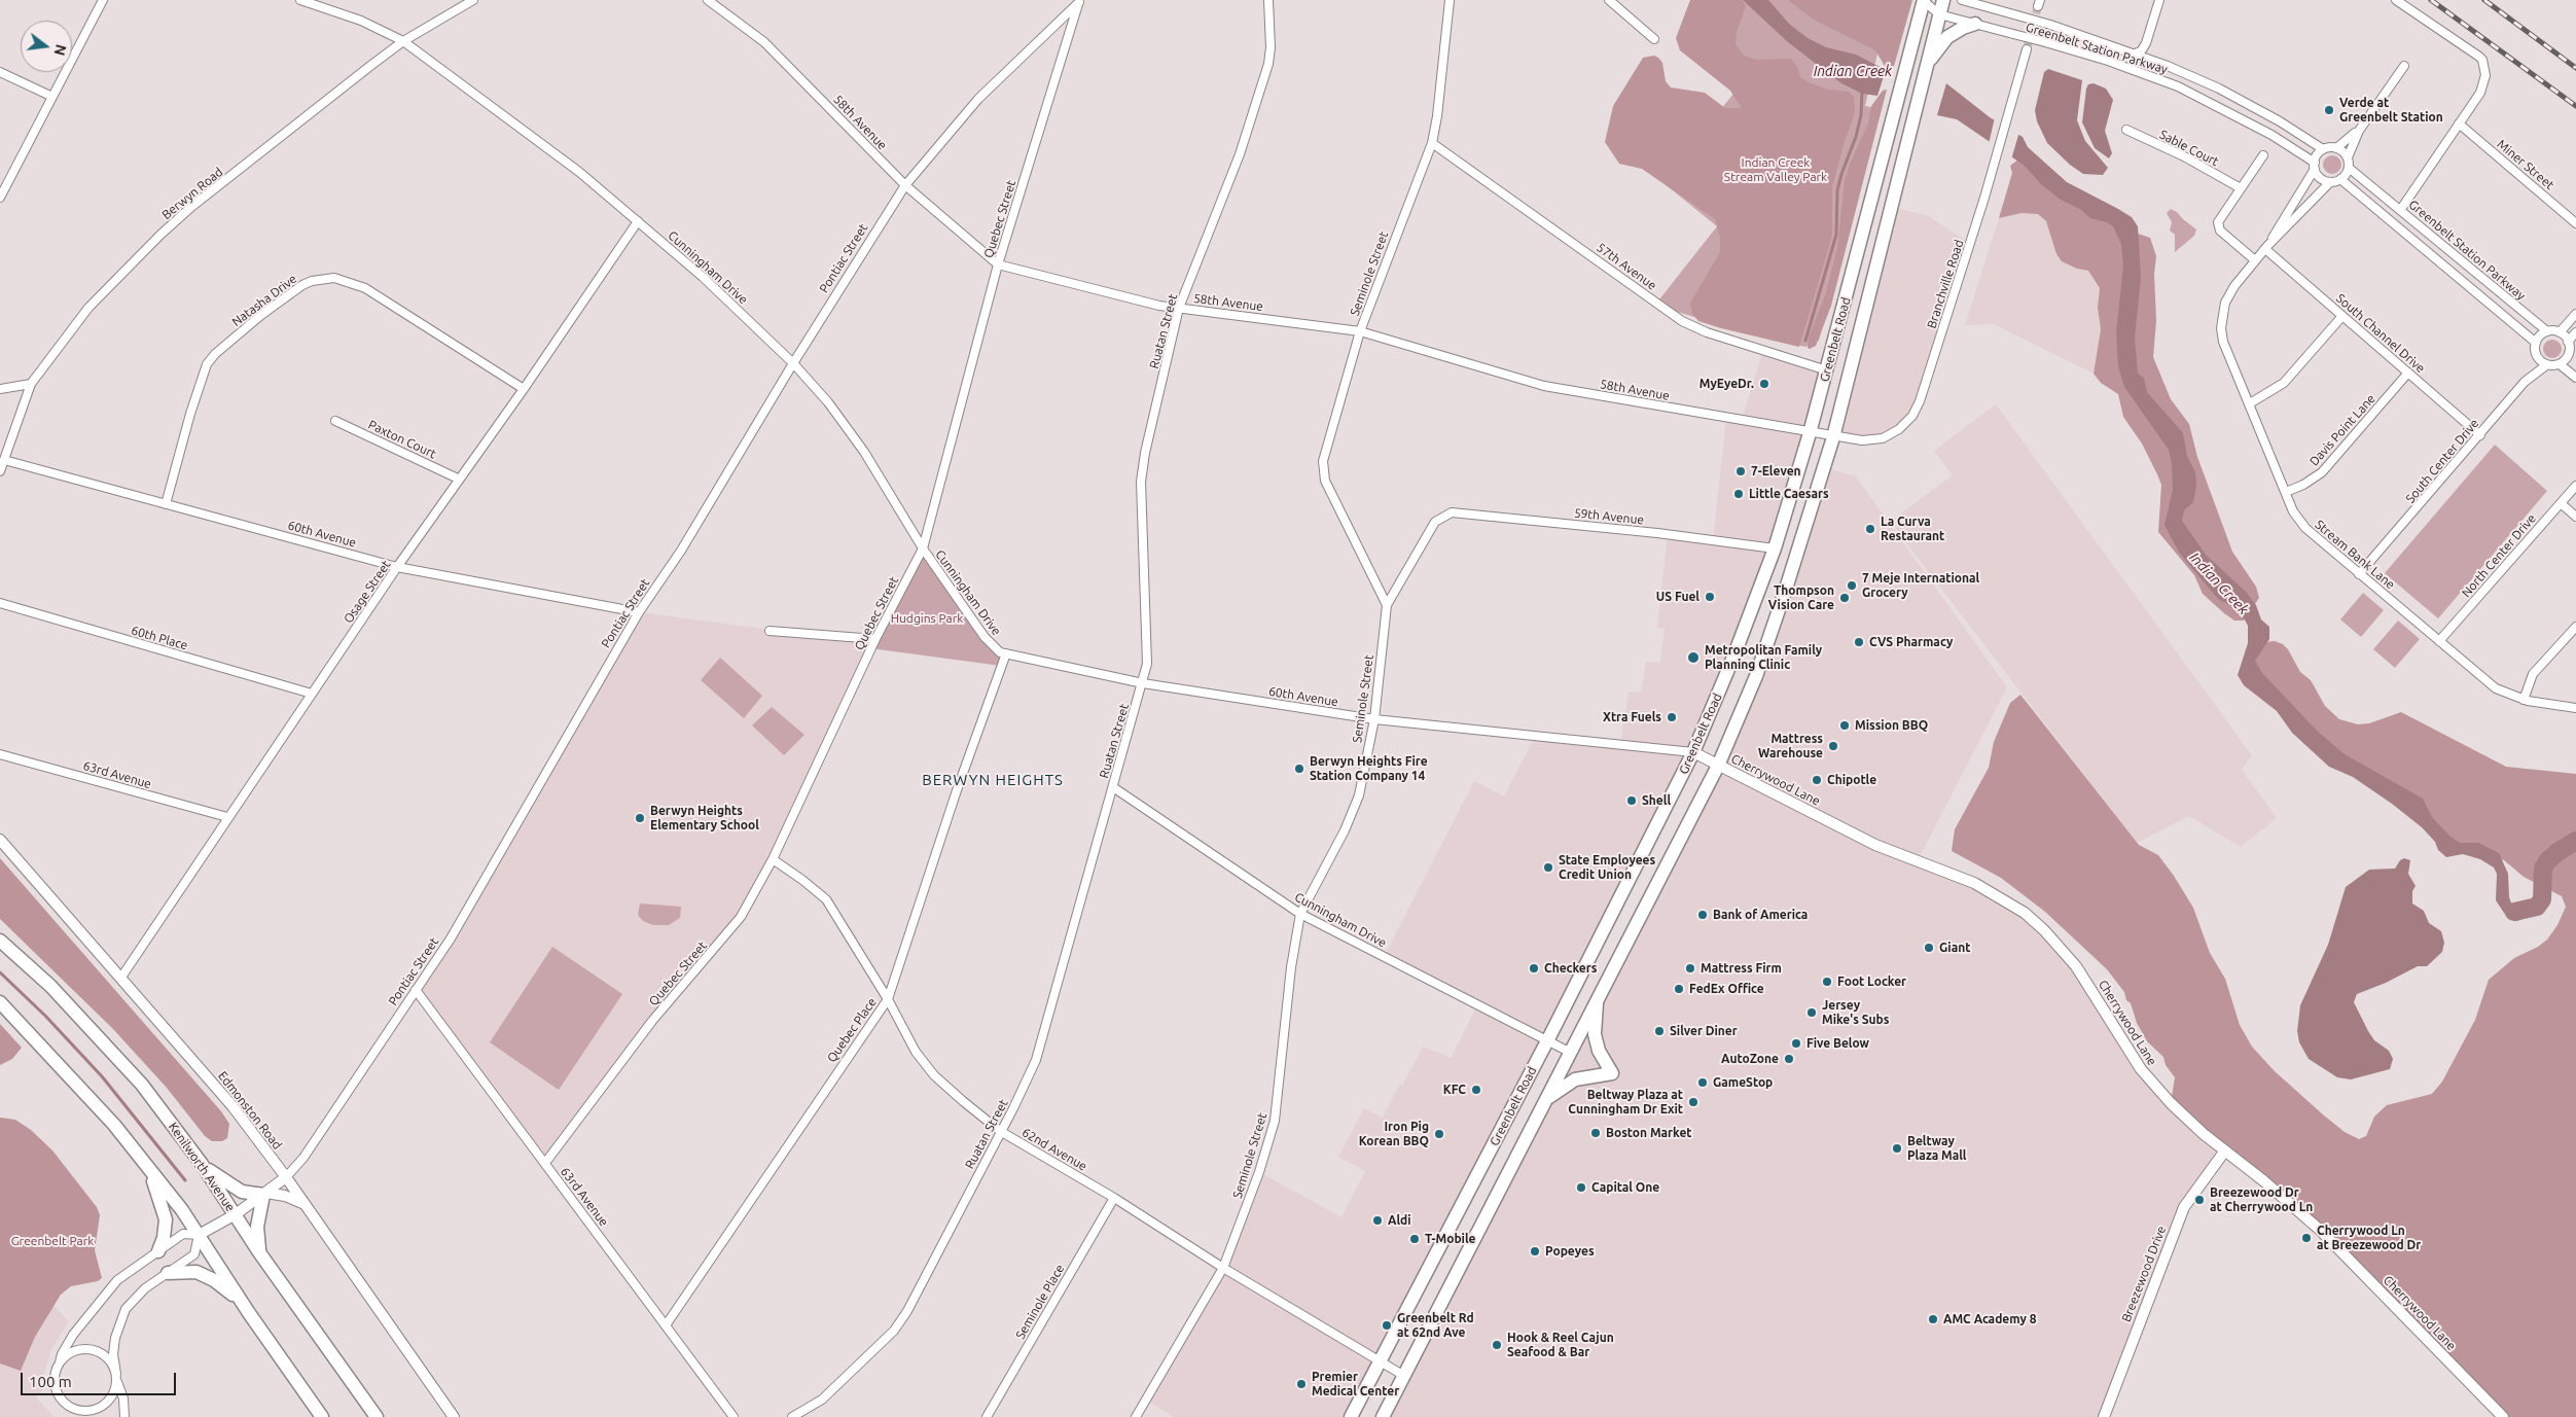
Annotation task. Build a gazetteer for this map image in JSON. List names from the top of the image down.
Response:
{
  "streets": {
    "main road": ["Greenbelt Road", "Kenilworth Avenue"],
    "street": [
      "Greenbelt Station Parkway",
      "58th Avenue",
      "Sable Court",
      "Miner Street",
      "Berwyn Road",
      "Quebec Street",
      "Pontiac Street",
      "57th Avenue",
      "Cunningham Drive",
      "Seminole Street",
      "Branchville Road",
      "Natasha Drive",
      "Ruatan Street",
      "South Channel Drive",
      "Davis Point Lane",
      "Paxton Court",
      "South Center Drive",
      "59th Avenue",
      "60th Avenue",
      "Stream Bank Lane",
      "North Center Drive",
      "Osage Street",
      "60th Place",
      "63rd Avenue",
      "Cherrywood Lane",
      "Quebec Place",
      "Edmonston Road",
      "62nd Avenue",
      "Breezewood Drive",
      "Seminole Place"
    ]
  },
  "crossings": [
    ["Greenbelt Station Parkway", "Greenbelt Road"],
    ["Greenbelt Station Parkway", "South Center Drive"],
    ["Greenbelt Station Parkway", "Stream Bank Lane"],
    ["58th Avenue", "Quebec Street"],
    ["58th Avenue", "Pontiac Street"],
    ["58th Avenue", "Seminole Street"],
    ["58th Avenue", "Branchville Road"],
    ["58th Avenue", "Ruatan Street"],
    ["58th Avenue", "Greenbelt Road"],
    ["Berwyn Road", "Cunningham Drive"],
    ["Berwyn Road", "60th Avenue"],
    ["Quebec Street", "Pontiac Street"],
    ["Quebec Street", "Cunningham Drive"],
    ["Quebec Street", "63rd Avenue"],
    ["Quebec Street", "62nd Avenue"],
    ["Pontiac Street", "Cunningham Drive"],
    ["Pontiac Street", "60th Avenue"],
    ["Pontiac Street", "63rd Avenue"],
    ["Pontiac Street", "Edmonston Road"],
    ["Pontiac Street", "Kenilworth Avenue"],
    ["57th Avenue", "Seminole Street"],
    ["57th Avenue", "Greenbelt Road"],
    ["Cunningham Drive", "Seminole Street"],
    ["Cunningham Drive", "Ruatan Street"],
    ["Cunningham Drive", "Greenbelt Road"],
    ["Cunningham Drive", "60th Avenue"],
    ["Cunningham Drive", "Osage Street"],
    ["Cunningham Drive", "Quebec Place"],
    ["Seminole Street", "59th Avenue"],
    ["Seminole Street", "60th Avenue"],
    ["Seminole Street", "62nd Avenue"],
    ["Branchville Road", "Greenbelt Road"],
    ["Natasha Drive", "60th Avenue"],
    ["Natasha Drive", "Osage Street"],
    ["Ruatan Street", "60th Avenue"],
    ["Ruatan Street", "62nd Avenue"],
    ["South Channel Drive", "Davis Point Lane"],
    ["South Channel Drive", "South Center Drive"],
    ["South Channel Drive", "Stream Bank Lane"],
    ["Greenbelt Road", "59th Avenue"],
    ["Greenbelt Road", "60th Avenue"],
    ["Greenbelt Road", "Cherrywood Lane"],
    ["Greenbelt Road", "62nd Avenue"],
    ["Davis Point Lane", "Stream Bank Lane"],
    ["Paxton Court", "Osage Street"],
    ["South Center Drive", "Stream Bank Lane"],
    ["60th Avenue", "Osage Street"],
    ["60th Avenue", "Cherrywood Lane"],
    ["60th Avenue", "Quebec Place"],
    ["Stream Bank Lane", "North Center Drive"],
    ["Osage Street", "60th Place"],
    ["Osage Street", "63rd Avenue"],
    ["Osage Street", "Edmonston Road"],
    ["63rd Avenue", "Quebec Place"],
    ["Cherrywood Lane", "Breezewood Drive"],
    ["Quebec Place", "62nd Avenue"],
    ["62nd Avenue", "Seminole Place"]
  ],
  "districts": ["BERWYN HEIGHTS"],
  "water": ["Indian Creek"],
  "parks": ["Indian Creek Stream Valley Park", "Hudgins Park", "Greenbelt Park"],
  "places": [
    "Verde at Greenbelt Station",
    "MyEyeDr.",
    "7-Eleven",
    "Little Caesars",
    "La Curva Restaurant",
    "7 Meje International Grocery",
    "US Fuel",
    "Thompson Vision Care",
    "CVS Pharmacy",
    "Metropolitan Family Planning Clinic",
    "Xtra Fuels",
    "Mission BBQ",
    "Mattress Warehouse",
    "Berwyn Heights Fire Station Company 14",
    "Chipotle",
    "Shell",
    "Berwyn Heights Elementary School",
    "State Employees Credit Union",
    "Bank of America",
    "Giant",
    "Checkers",
    "Mattress Firm",
    "Foot Locker",
    "FedEx Office",
    "Jersey Mike's Subs",
    "Silver Diner",
    "Five Below",
    "AutoZone",
    "GameStop",
    "KFC",
    "Beltway Plaza at Cunningham Dr Exit",
    "Boston Market",
    "Iron Pig Korean BBQ",
    "Beltway Plaza Mall",
    "Capital One",
    "Breezewood Dr at Cherrywood Ln",
    "Aldi",
    "Cherrywood Ln at Breezewood Dr",
    "T-Mobile",
    "Popeyes",
    "AMC Academy 8",
    "Greenbelt Rd at 62nd Ave",
    "Hook & Reel Cajun Seafood & Bar",
    "Premier Medical Center"
  ],
  "scale_bar": "100 m",
  "north": "right"
}
